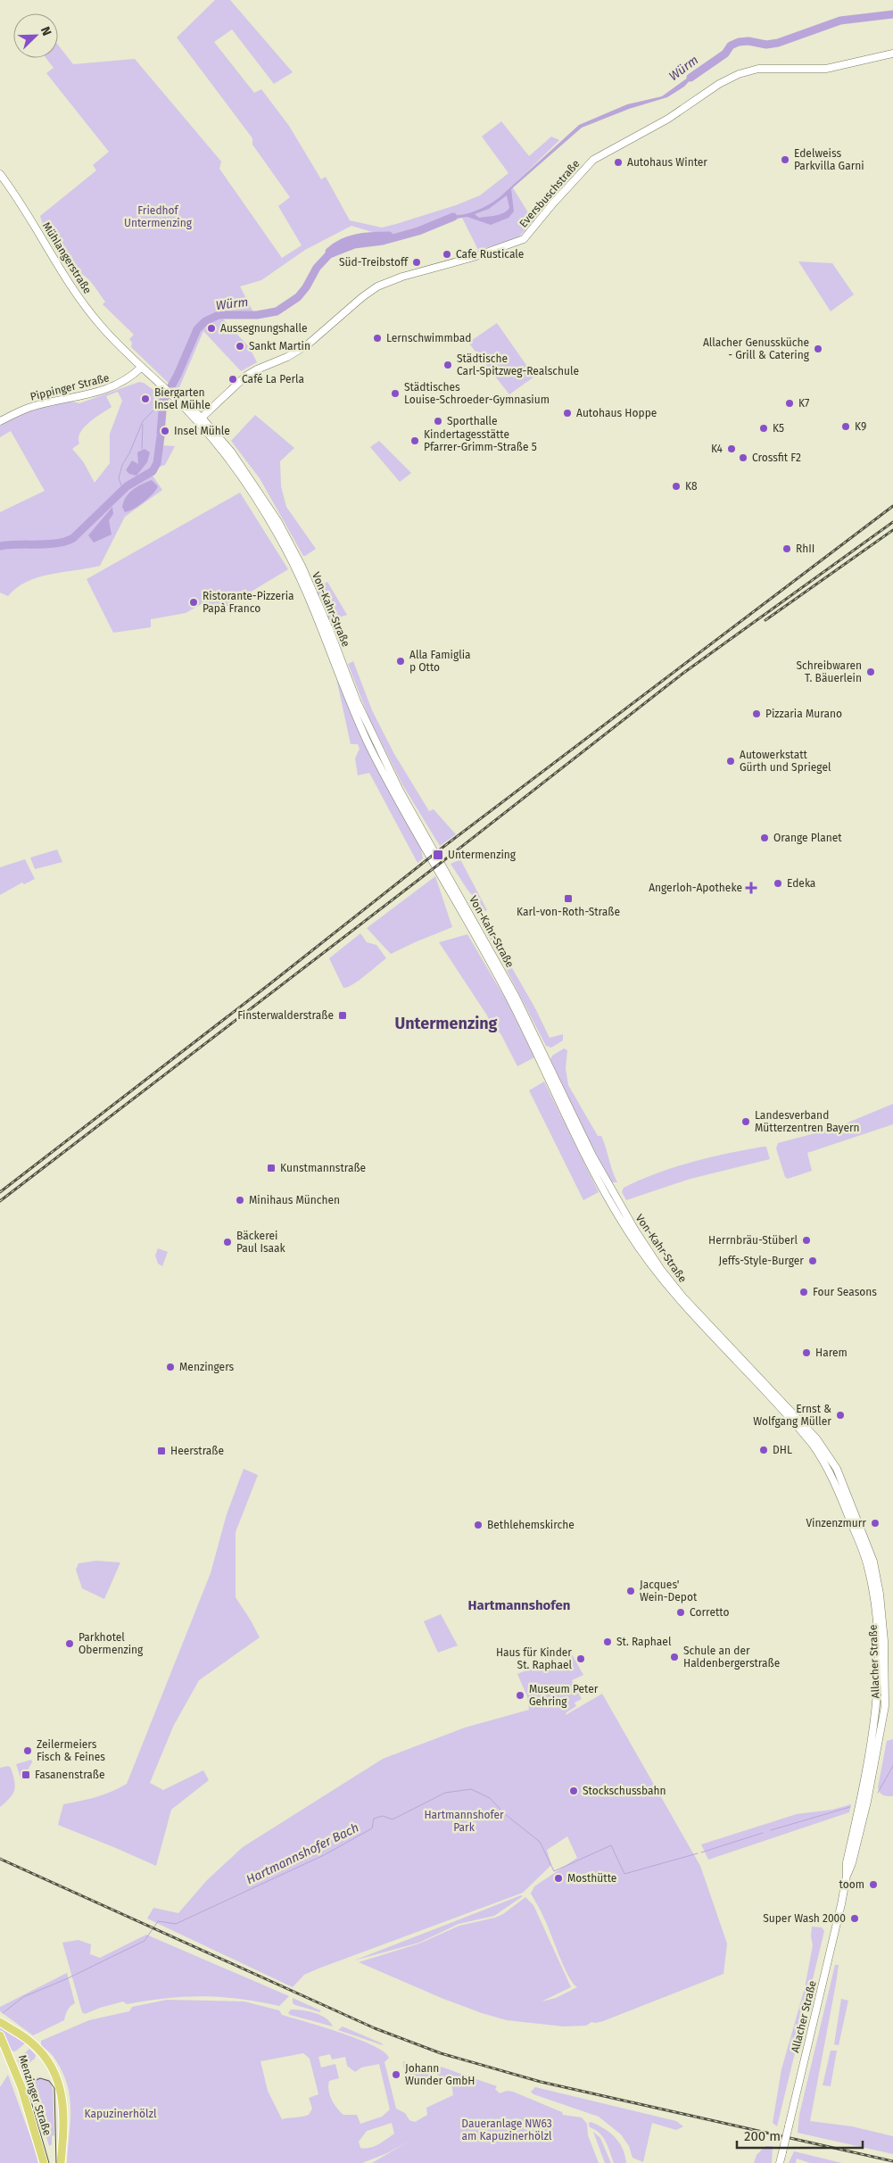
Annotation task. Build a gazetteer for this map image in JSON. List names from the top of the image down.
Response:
{
  "streets": {
    "main road": [
      "Eversbuschstraße",
      "Mühlangerstraße",
      "Pippinger Straße",
      "Von-Kahr-Straße",
      "Allacher Straße",
      "Menzinger Straße"
    ]
  },
  "crossings": [
    ["Eversbuschstraße", "Von-Kahr-Straße"],
    ["Mühlangerstraße", "Pippinger Straße"],
    ["Mühlangerstraße", "Von-Kahr-Straße"],
    ["Pippinger Straße", "Von-Kahr-Straße"],
    ["Von-Kahr-Straße", "Allacher Straße"]
  ],
  "districts": ["Untermenzing", "Hartmannshofen"],
  "water": ["Würm", "Hartmannshofer Bach"],
  "parks": [
    "Friedhof Untermenzing",
    "Hartmannshofer Park",
    "Kapuzinerhölzl",
    "Daueranlage NW63 am Kapuzinerhölzl"
  ],
  "places": {
    "other": [
      "Edelweiss Parkvilla Garni",
      "Autohaus Winter",
      "Cafe Rusticale",
      "Süd-Treibstoff",
      "Aussegnungshalle",
      "Lernschwimmbad",
      "Sankt Martin",
      "Allacher Genussküche - Grill & Catering",
      "Städtische Carl-Spitzweg-Realschule",
      "Café La Perla",
      "Städtisches Louise-Schroeder-Gymnasium",
      "Biergarten Insel Mühle",
      "K7",
      "Autohaus Hoppe",
      "Sporthalle",
      "K9",
      "K5",
      "Insel Mühle",
      "Kindertagesstätte Pfarrer-Grimm-Straße 5",
      "K4",
      "Crossfit F2",
      "K8",
      "RhII",
      "Ristorante-Pizzeria Papà Franco",
      "Alla Famiglia p Otto",
      "Schreibwaren T. Bäuerlein",
      "Pizzaria Murano",
      "Autowerkstatt Gürth und Spriegel",
      "Orange Planet",
      "Edeka",
      "Landesverband Mütterzentren Bayern",
      "Minihaus München",
      "Herrnbräu-Stüberl",
      "Bäckerei Paul Isaak",
      "Jeffs-Style-Burger",
      "Four Seasons",
      "Harem",
      "Menzingers",
      "Ernst & Wolfgang Müller",
      "DHL",
      "Vinzenzmurr",
      "Bethlehemskirche",
      "Jacques' Wein-Depot",
      "Corretto",
      "St. Raphael",
      "Parkhotel Obermenzing",
      "Schule an der Haldenbergerstraße",
      "Haus für Kinder St. Raphael",
      "Museum Peter Gehring",
      "Zeilermeiers Fisch & Feines",
      "Stockschussbahn",
      "Mosthütte",
      "toom",
      "Super Wash 2000",
      "Johann Wunder GmbH"
    ],
    "transit": [
      "Untermenzing",
      "Karl-von-Roth-Straße",
      "Finsterwalderstraße",
      "Kunstmannstraße",
      "Heerstraße",
      "Fasanenstraße"
    ],
    "health": ["Angerloh-Apotheke"]
  },
  "scale_bar": "200 m",
  "north": "top right"
}
